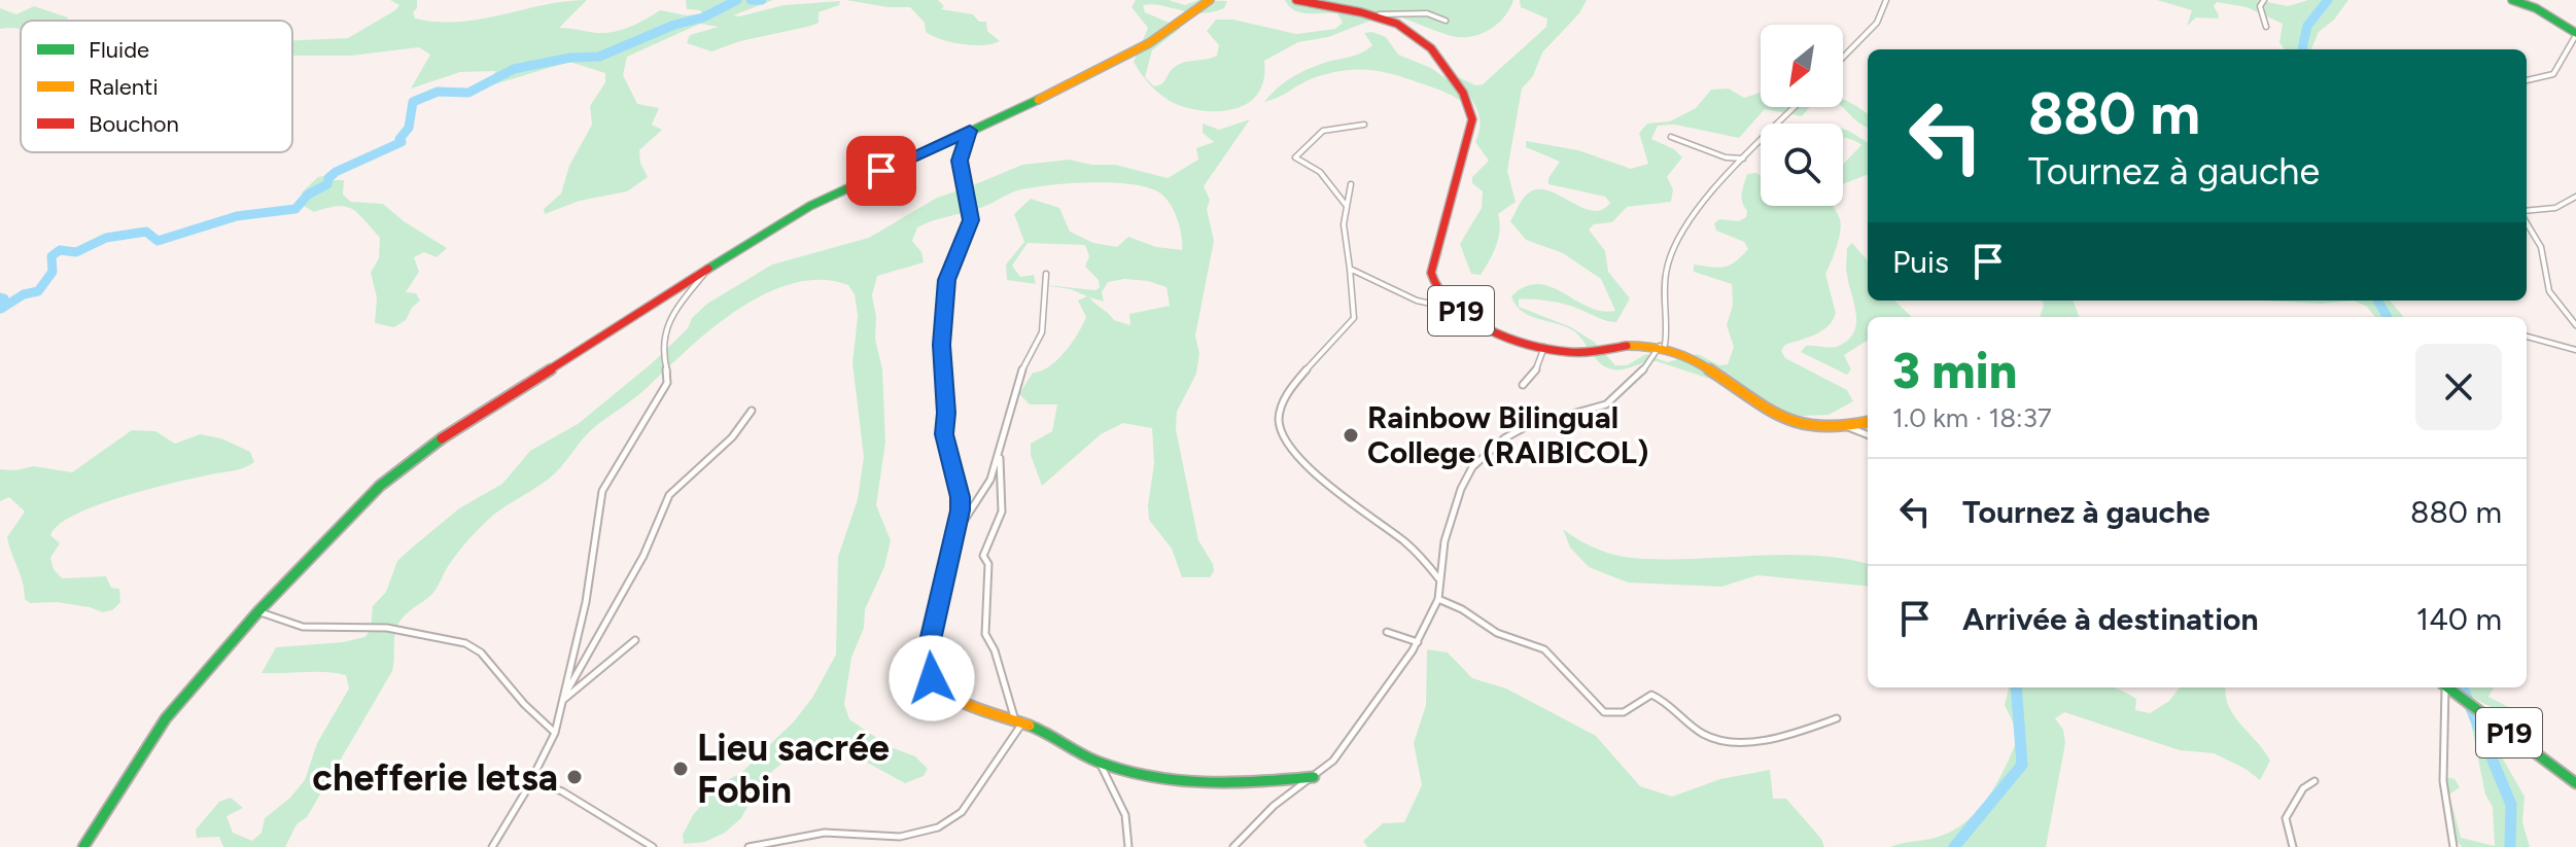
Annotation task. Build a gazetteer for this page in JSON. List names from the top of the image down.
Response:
{
  "streets": {
    "street": ["P19"]
  },
  "places": ["Rainbow Bilingual College (RAIBICOL)", "Lieu sacrée Fobin", "chefferie letsa"],
  "legend": ["Fluide", "Ralenti", "Bouchon"],
  "north": "bottom left",
  "page": {
    "turn": ["880 m", "Tournez à gauche"],
    "then": "Puis",
    "heading": ["3 min", "1.0 km · 18:37"],
    "list": [
      {
        "name": "Tournez à gauche",
        "value": "880 m"
      },
      {
        "name": "Arrivée à destination",
        "value": "140 m"
      }
    ]
  }
}
